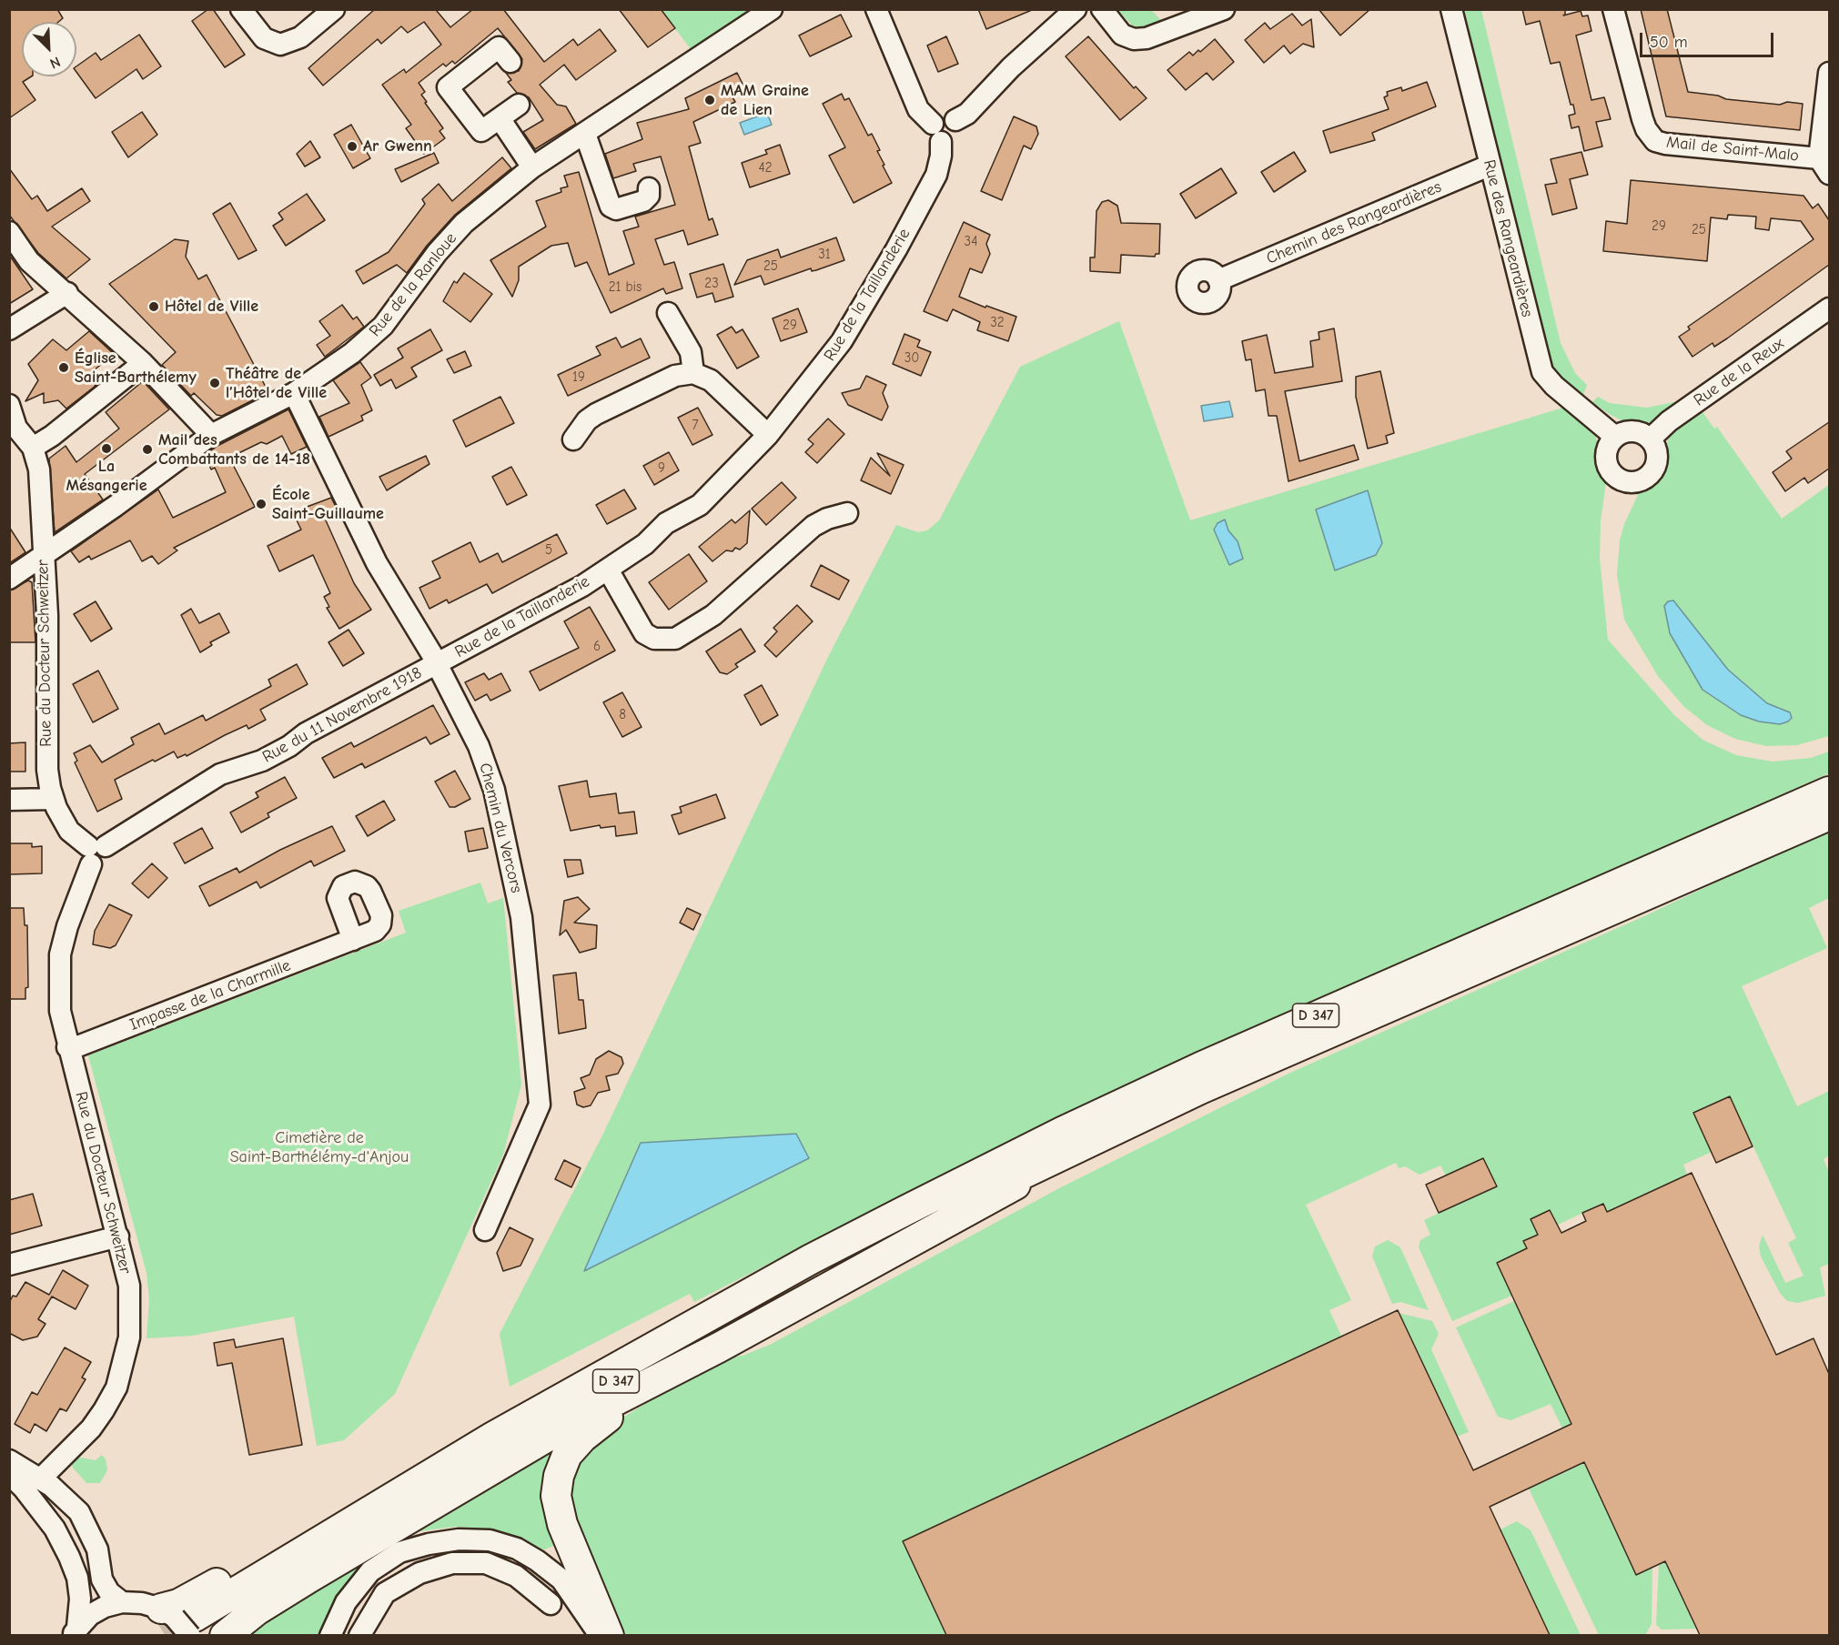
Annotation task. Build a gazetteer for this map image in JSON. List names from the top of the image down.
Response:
{
  "streets": {
    "highway": ["D 347"],
    "street": [
      "Mail de Saint-Malo",
      "Chemin des Rangeardières",
      "Rue des Rangeardières",
      "Rue de la Ranloue",
      "Rue de la Taillanderie",
      "Rue de la Reux",
      "Rue du Docteur Schweitzer",
      "Rue du 11 Novembre 1918",
      "Chemin du Vercors",
      "Impasse de la Charmille"
    ]
  },
  "crossings": [
    ["Chemin des Rangeardières", "Rue des Rangeardières"],
    ["Rue des Rangeardières", "Rue de la Reux"],
    ["Rue de la Ranloue", "Rue du Docteur Schweitzer"],
    ["Rue de la Ranloue", "Chemin du Vercors"],
    ["Rue de la Taillanderie", "Rue du 11 Novembre 1918"],
    ["Rue de la Taillanderie", "Chemin du Vercors"],
    ["Rue du Docteur Schweitzer", "Rue du 11 Novembre 1918"],
    ["Rue du Docteur Schweitzer", "Impasse de la Charmille"],
    ["Rue du 11 Novembre 1918", "Chemin du Vercors"]
  ],
  "parks": ["Cimetière de Saint-Barthélémy-d'Anjou"],
  "places": [
    "MAM Graine de Lien",
    "Ar Gwenn",
    "Hôtel de Ville",
    "Église Saint-Barthélemy",
    "Théâtre de l’Hôtel de Ville",
    "La Mésangerie",
    "Mail des Combattants de 14-18",
    "École Saint-Guillaume"
  ],
  "house_numbers": [
    "42",
    "29",
    "25",
    "34",
    "31",
    "25",
    "23",
    "21 bis",
    "32",
    "29",
    "30",
    "19",
    "7",
    "9",
    "5",
    "6",
    "8"
  ],
  "scale_bar": "50 m",
  "north": "bottom right"
}
